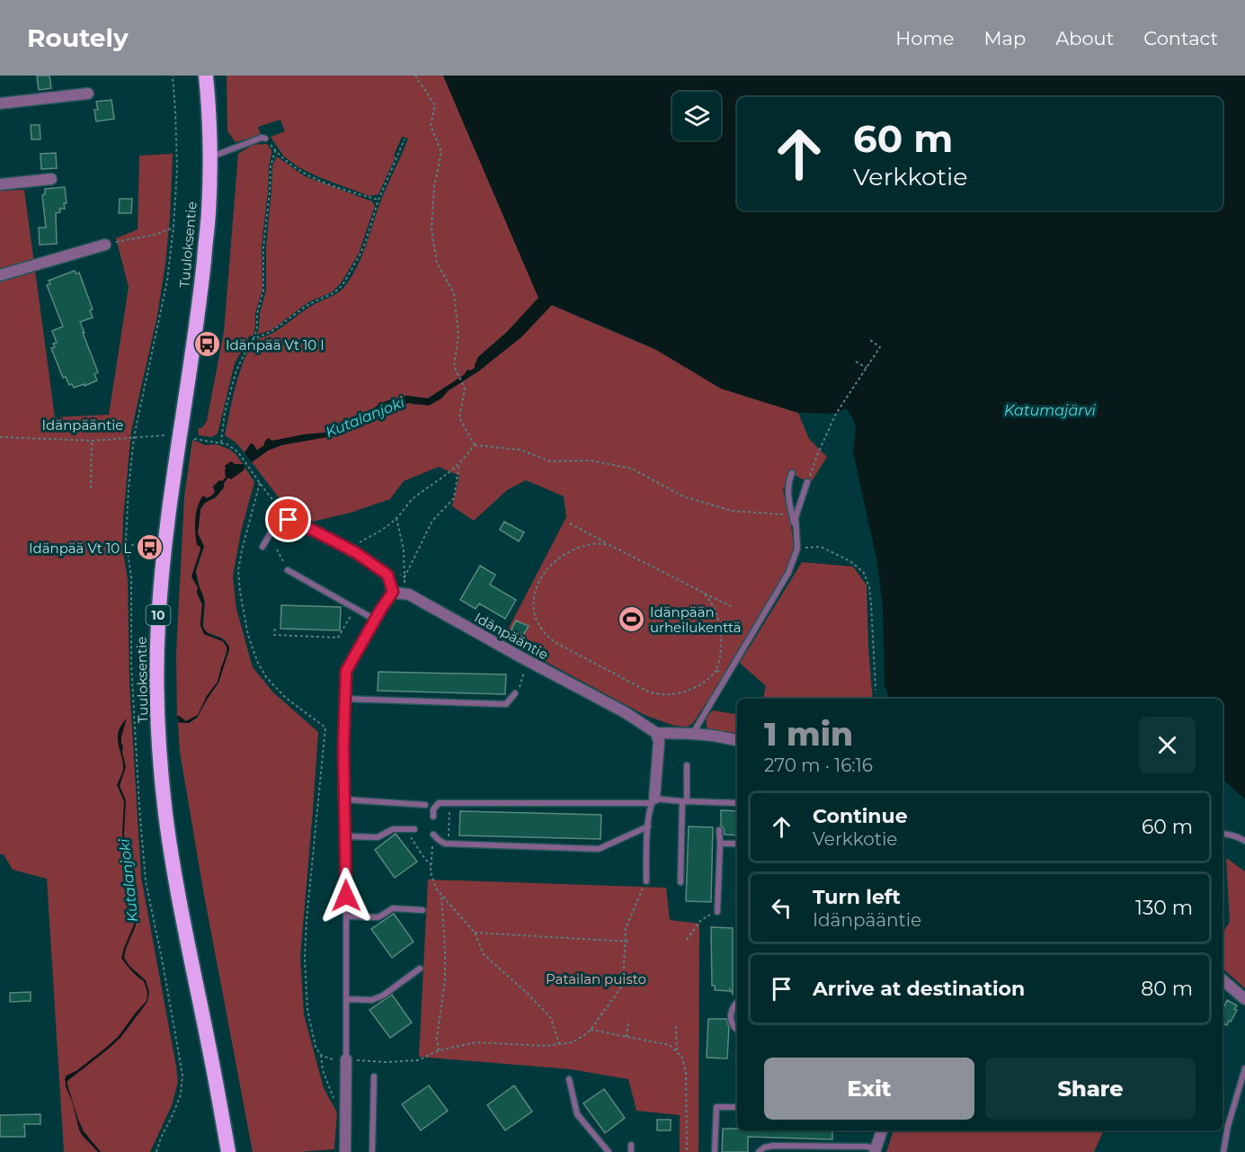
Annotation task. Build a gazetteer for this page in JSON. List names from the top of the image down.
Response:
{
  "streets": {
    "highway": ["Tuuloksentie", "10"],
    "street": ["Idänpääntie"]
  },
  "water": ["Katumajärvi", "Kutalanjoki"],
  "parks": ["Patailan puisto"],
  "places": {
    "bus stop": ["Idänpää Vt 10 I", "Idänpää Vt 10 L"],
    "sports": ["Idänpään urheilukenttä"]
  },
  "page": {
    "header": "Routely",
    "nav": [
      "Home",
      "Map",
      "About",
      "Contact"
    ],
    "turn": ["60 m", "Verkkotie"],
    "heading": ["1 min", "270 m · 16:16"],
    "list": [
      {
        "name": "Continue",
        "note": "Verkkotie",
        "value": "60 m"
      },
      {
        "name": "Turn left",
        "note": "Idänpääntie",
        "value": "130 m"
      },
      {
        "name": "Arrive at destination",
        "value": "80 m"
      }
    ],
    "buttons": ["Exit", "Share"]
  }
}
